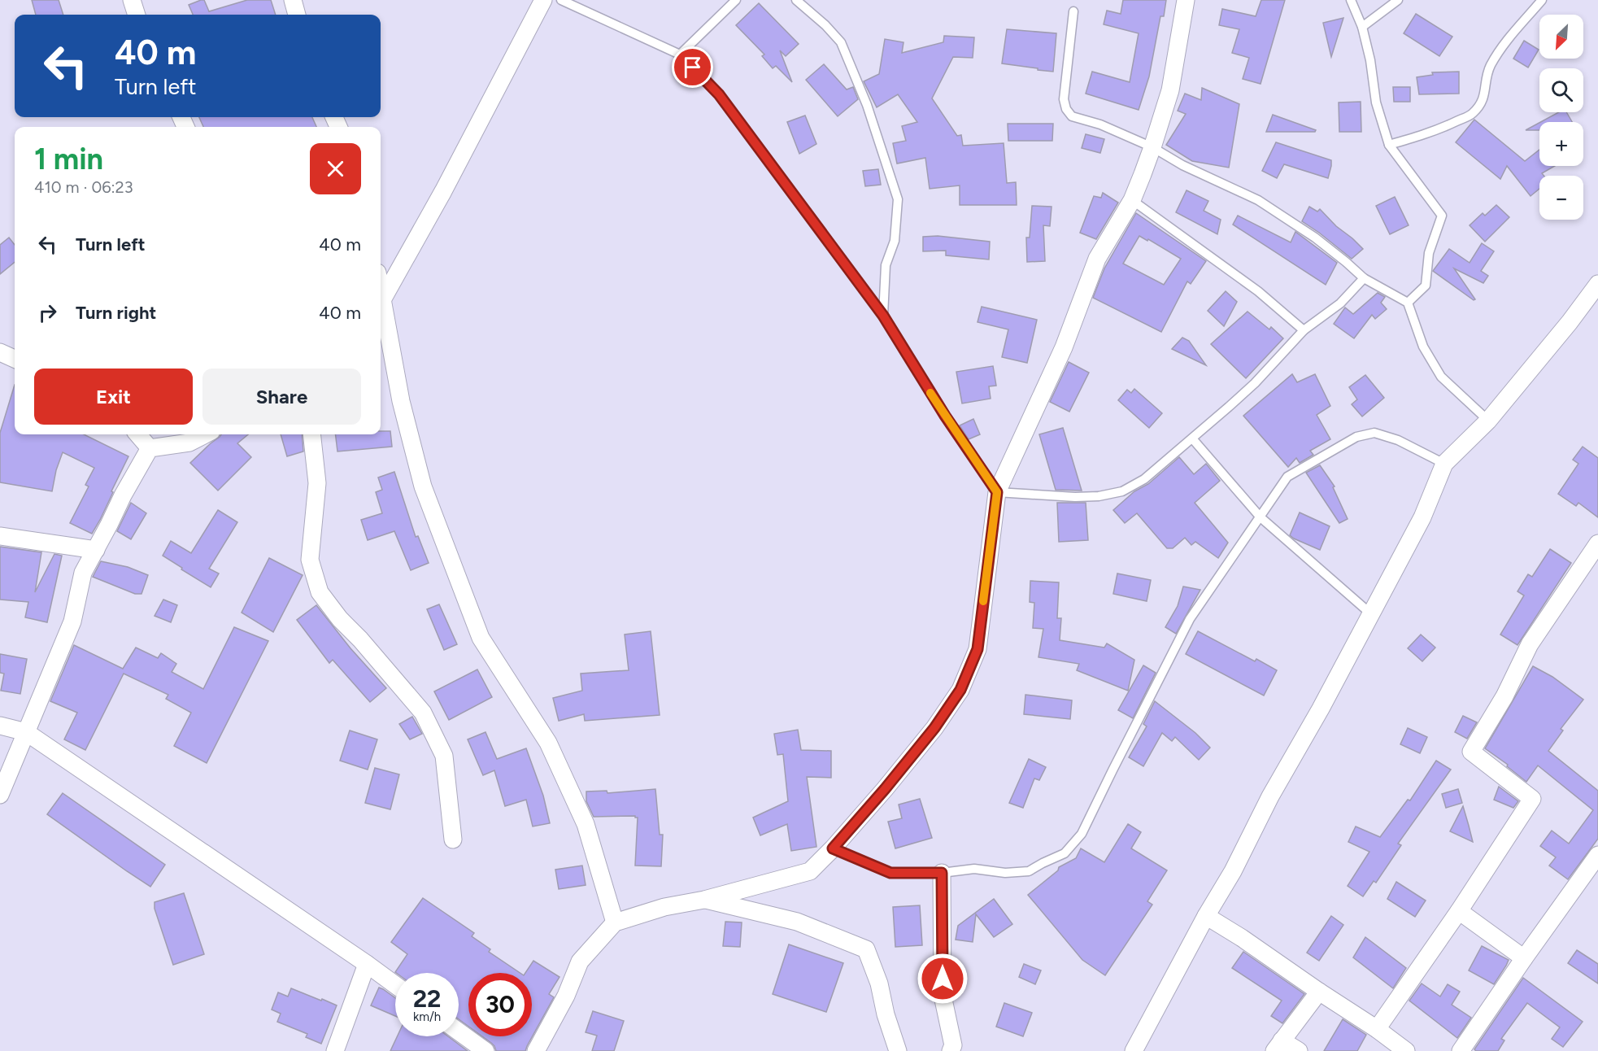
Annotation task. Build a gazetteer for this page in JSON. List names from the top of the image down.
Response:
{
  "north": "bottom left",
  "page": {
    "map_buttons": ["+", "−"],
    "turn": ["40 m", "Turn left"],
    "heading": ["1 min", "410 m · 06:23"],
    "list": [
      {
        "name": "Turn left",
        "value": "40 m"
      },
      {
        "name": "Turn right",
        "value": "40 m"
      }
    ],
    "buttons": ["Exit", "Share"],
    "speed": "22 km/h",
    "limit": "30"
  }
}
